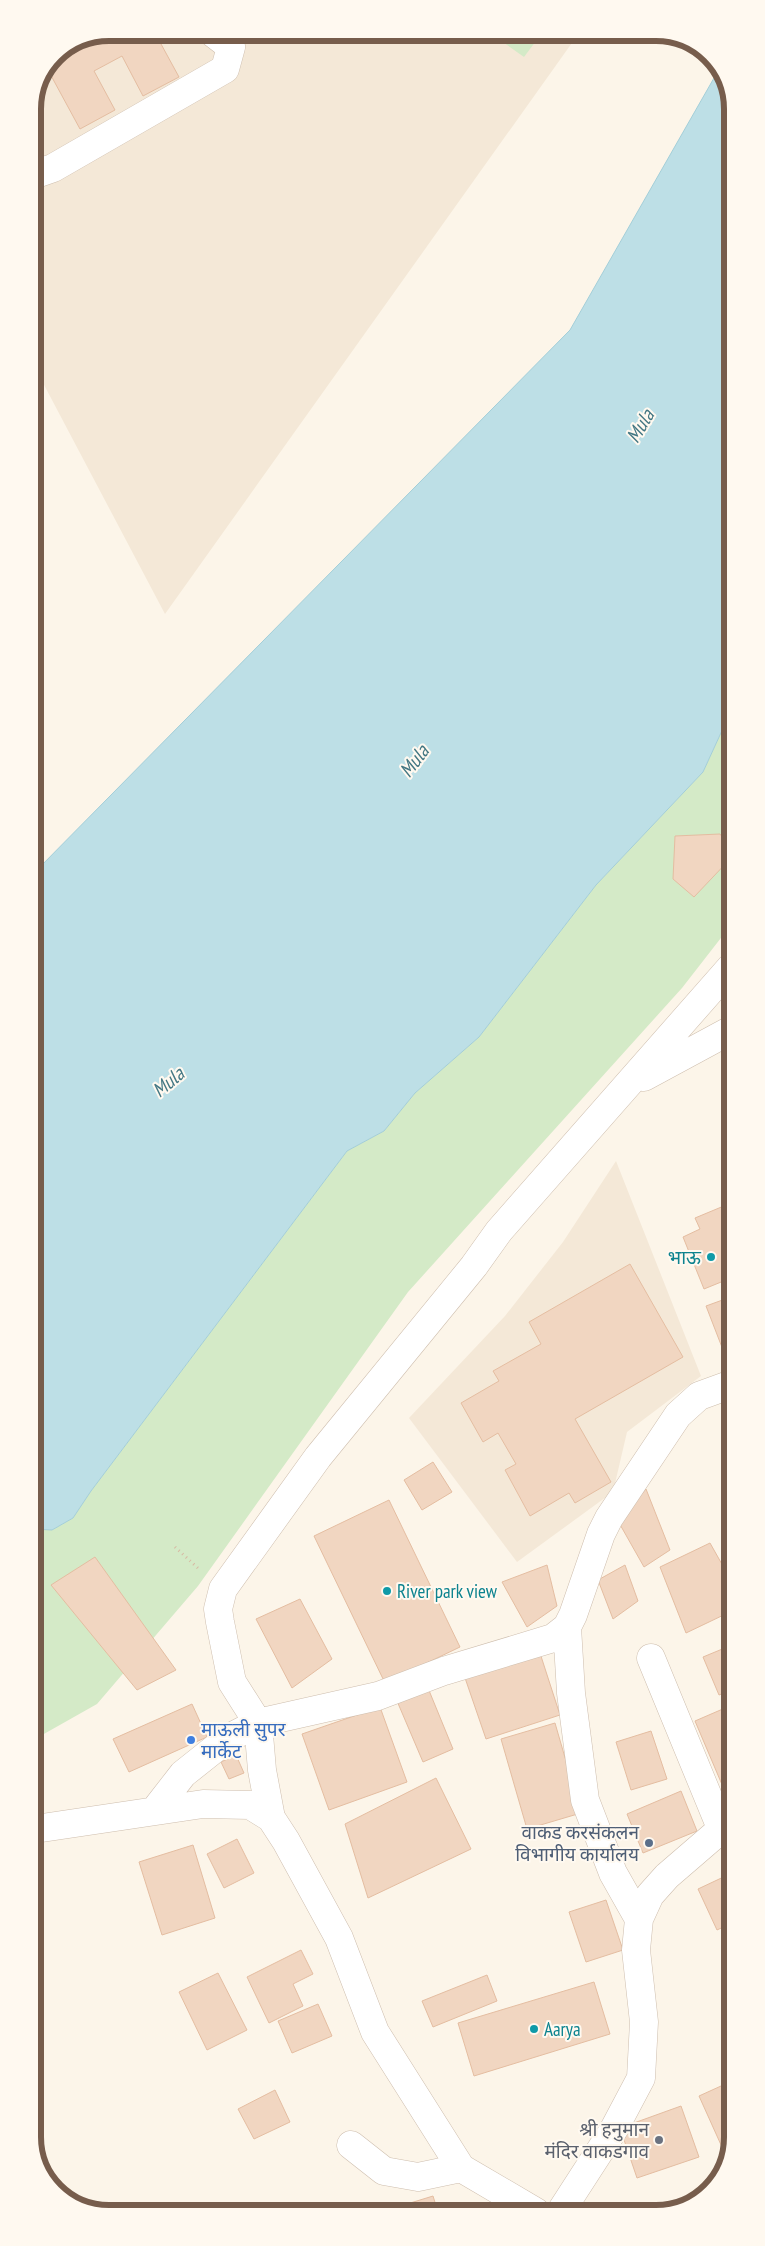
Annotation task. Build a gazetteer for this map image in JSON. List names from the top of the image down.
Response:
{
  "water": ["Mula"],
  "places": [
    "भाऊ",
    "River park view",
    "माऊली सुपर मार्केट",
    "वाकड करसंकलन विभागीय कार्यालय",
    "Aarya",
    "श्री हनुमान मंदिर वाकडगाव"
  ]
}
